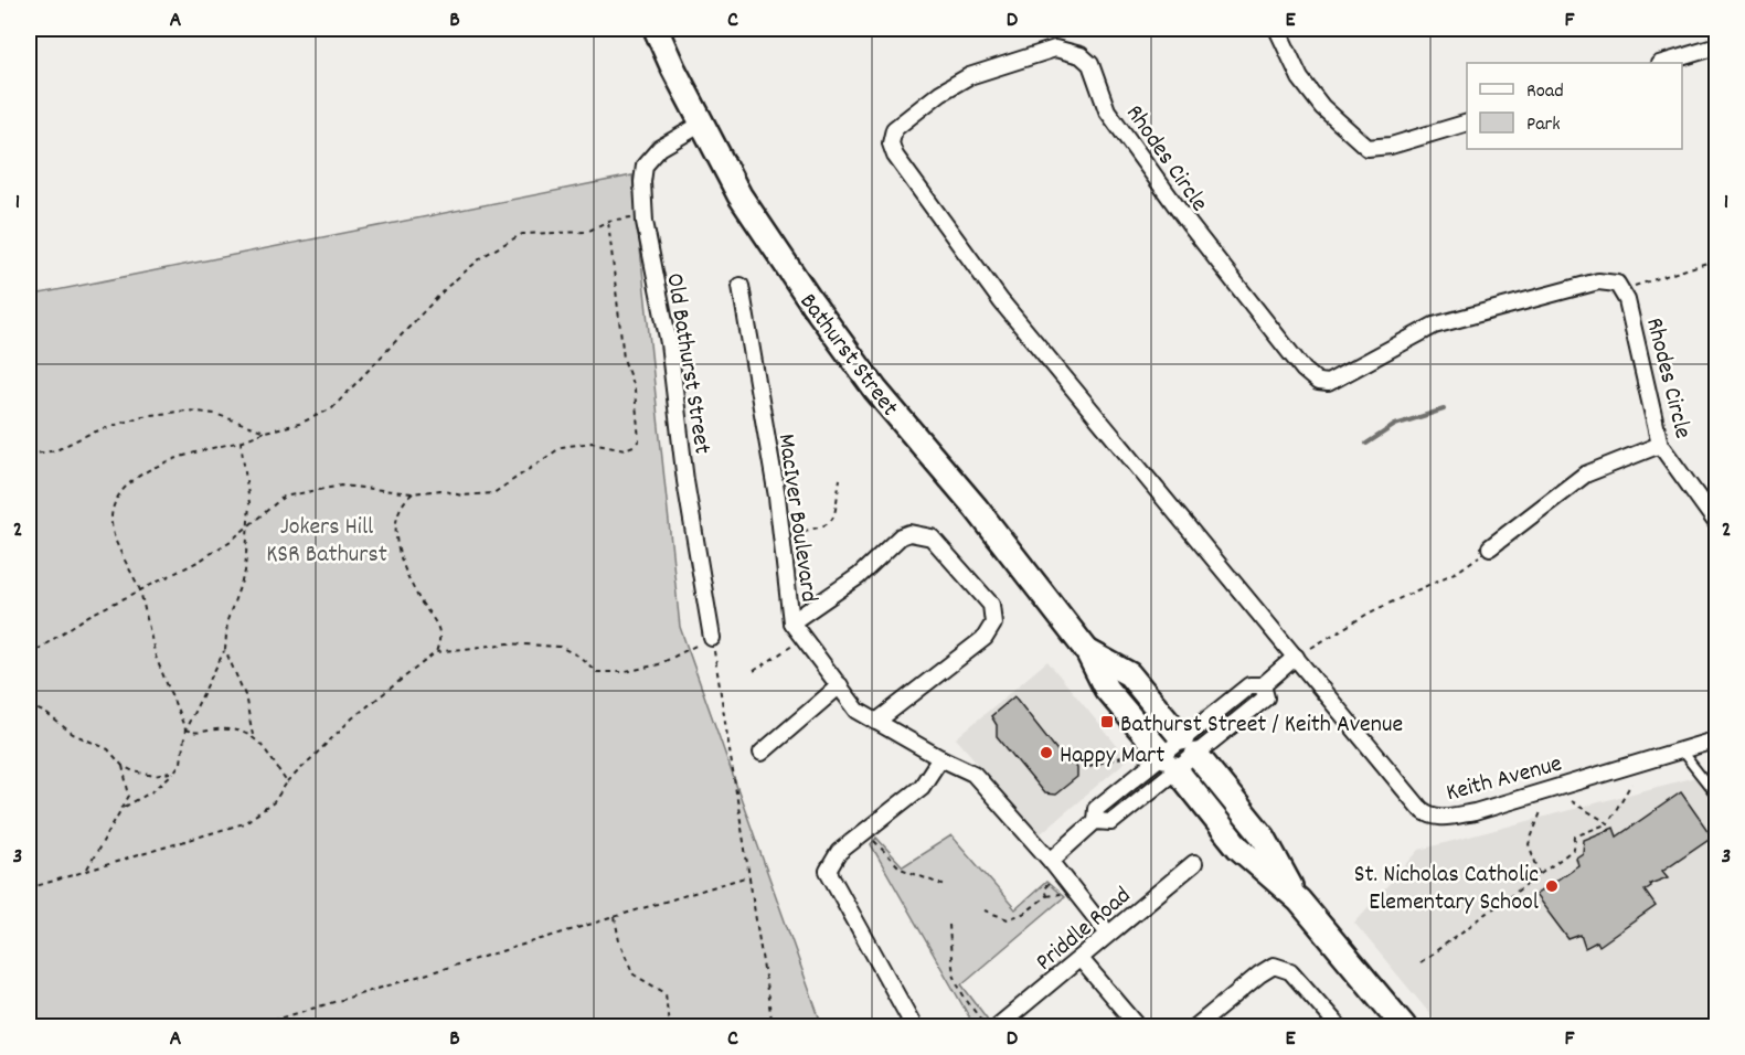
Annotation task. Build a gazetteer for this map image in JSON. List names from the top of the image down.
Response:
{
  "streets": {
    "main road": ["Bathurst Street"],
    "street": [
      "Rhodes Circle",
      "Old Bathurst Street",
      "MacIver Boulevard",
      "Keith Avenue",
      "Priddle Road"
    ]
  },
  "crossings": [
    ["Rhodes Circle", "Keith Avenue"],
    ["Bathurst Street", "Old Bathurst Street"],
    ["MacIver Boulevard", "Priddle Road"]
  ],
  "parks": ["Jokers Hill KSR Bathurst"],
  "places": {
    "transit": ["Bathurst Street / Keith Avenue"],
    "other": ["Happy Mart", "St. Nicholas Catholic Elementary School"]
  },
  "legend": ["Road", "Park"],
  "grid": {
    "columns": [
      "A",
      "B",
      "C",
      "D",
      "E",
      "F"
    ],
    "rows": ["1", "2", "3"]
  }
}
